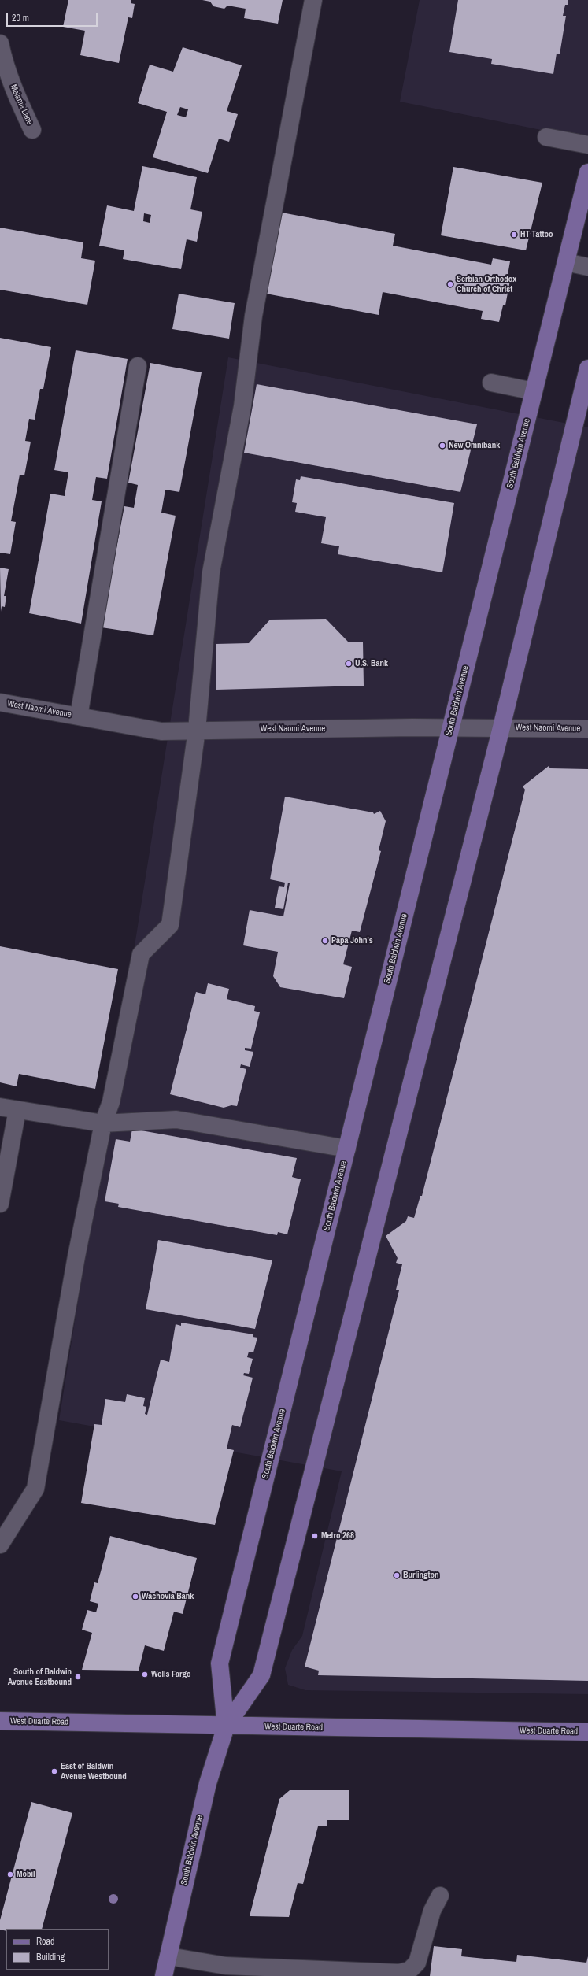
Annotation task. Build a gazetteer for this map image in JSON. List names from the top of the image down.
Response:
{
  "streets": {
    "main road": ["South Baldwin Avenue", "West Duarte Road"],
    "street": ["Melanie Lane", "West Naomi Avenue"]
  },
  "crossings": [
    ["South Baldwin Avenue", "West Naomi Avenue"],
    ["South Baldwin Avenue", "West Duarte Road"]
  ],
  "places": [
    "HT Tattoo",
    "Serbian Orthodox Church of Christ",
    "New Omnibank",
    "U.S. Bank",
    "Papa John's",
    "Metro 268",
    "Burlington",
    "Wachovia Bank",
    "Wells Fargo",
    "South of Baldwin Avenue Eastbound",
    "East of Baldwin Avenue Westbound",
    "Mobil"
  ],
  "legend": ["Road", "Building"],
  "scale_bar": "20 m"
}
